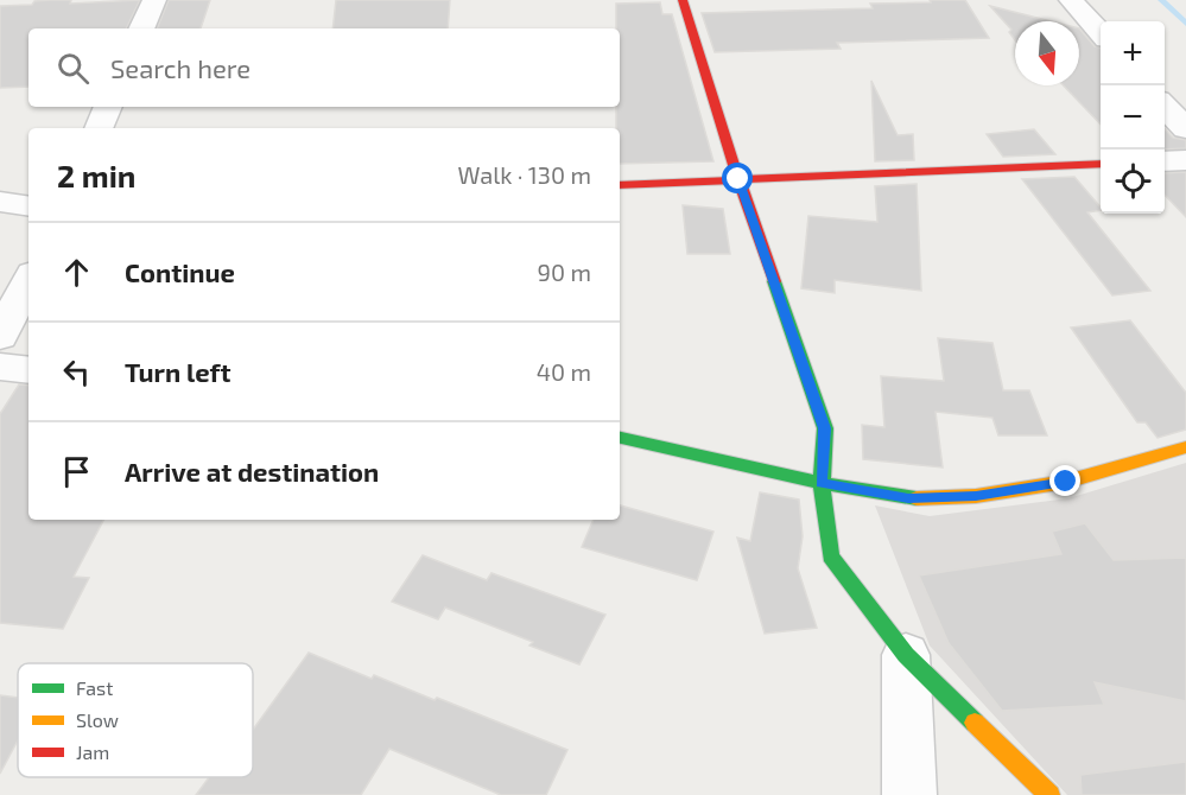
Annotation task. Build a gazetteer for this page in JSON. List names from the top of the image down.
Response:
{
  "legend": ["Fast", "Slow", "Jam"],
  "north": "bottom",
  "page": {
    "map_buttons": ["+", "−"],
    "search": "Search here",
    "heading": ["2 min", "Walk · 130 m"],
    "list": [
      ["Continue", "90 m"],
      ["Turn left", "40 m"],
      "Arrive at destination"
    ]
  }
}
